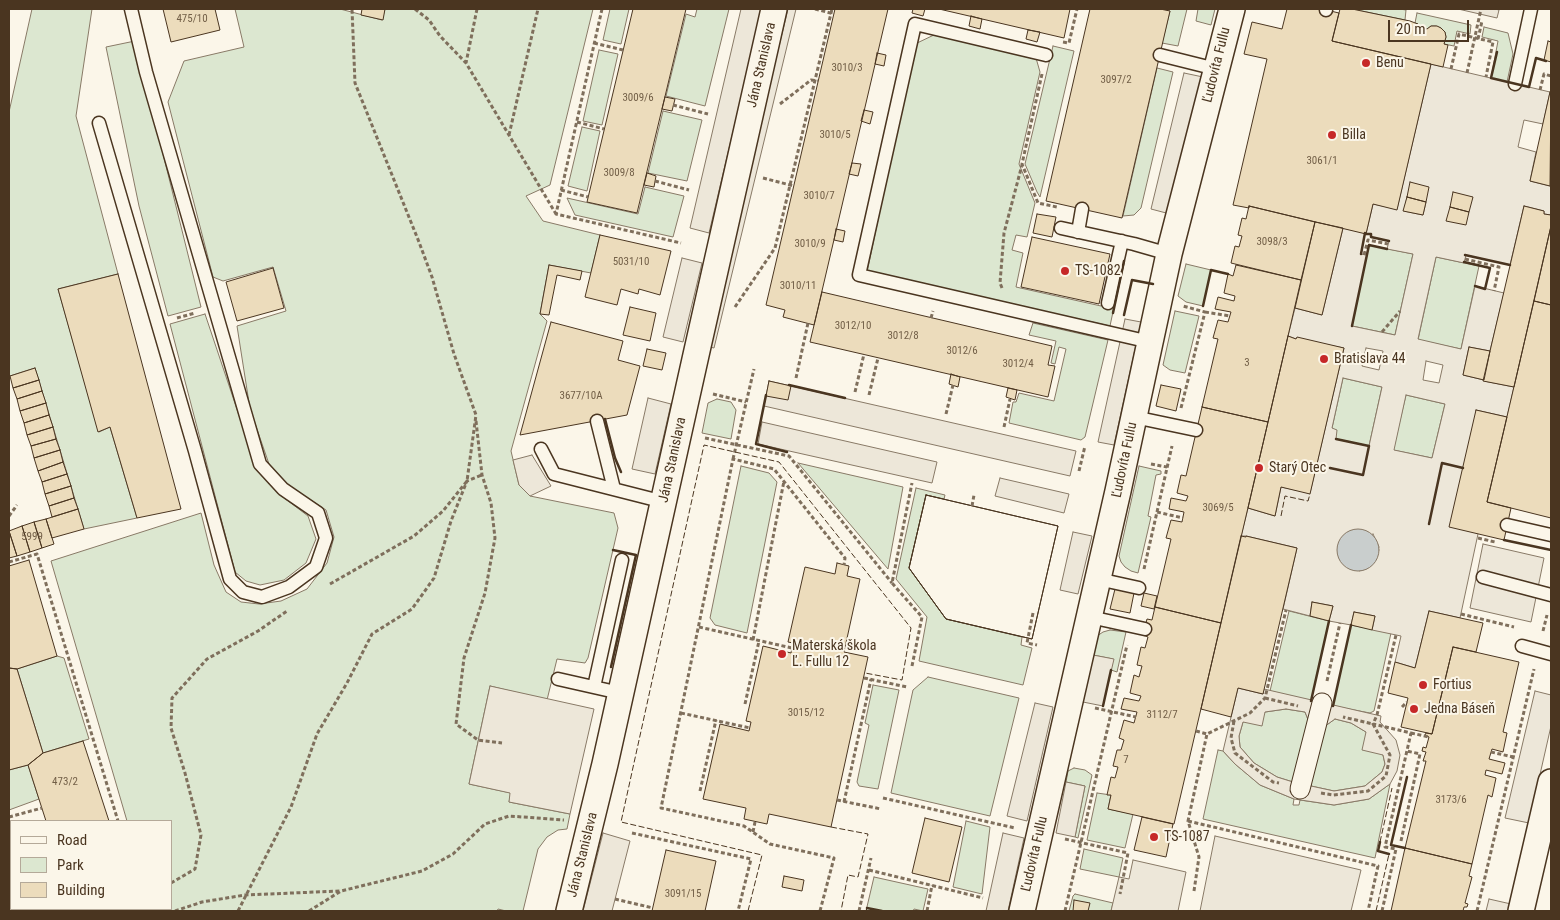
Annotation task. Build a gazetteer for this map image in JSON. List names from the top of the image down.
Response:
{
  "streets": {
    "street": ["Jána Stanislava", "Ľudovíta Fullu"]
  },
  "places": [
    "Benu",
    "Billa",
    "TS-1082",
    "Bratislava 44",
    "Starý Otec",
    "Materská škola Ľ. Fullu 12",
    "Fortius",
    "Jedna Báseň",
    "TS-1087"
  ],
  "house_numbers": [
    "475/10",
    "3010/3",
    "3097/2",
    "3009/6",
    "3010/5",
    "3061/1",
    "3009/8",
    "3010/7",
    "3098/3",
    "3010/9",
    "5031/10",
    "3010/11",
    "3012/10",
    "3012/8",
    "3012/6",
    "3",
    "3012/4",
    "3677/10A",
    "3069/5",
    "5999",
    "3015/12",
    "3112/7",
    "7",
    "473/2",
    "3173/6",
    "3091/15"
  ],
  "legend": ["Road", "Park", "Building"],
  "scale_bar": "20 m"
}
